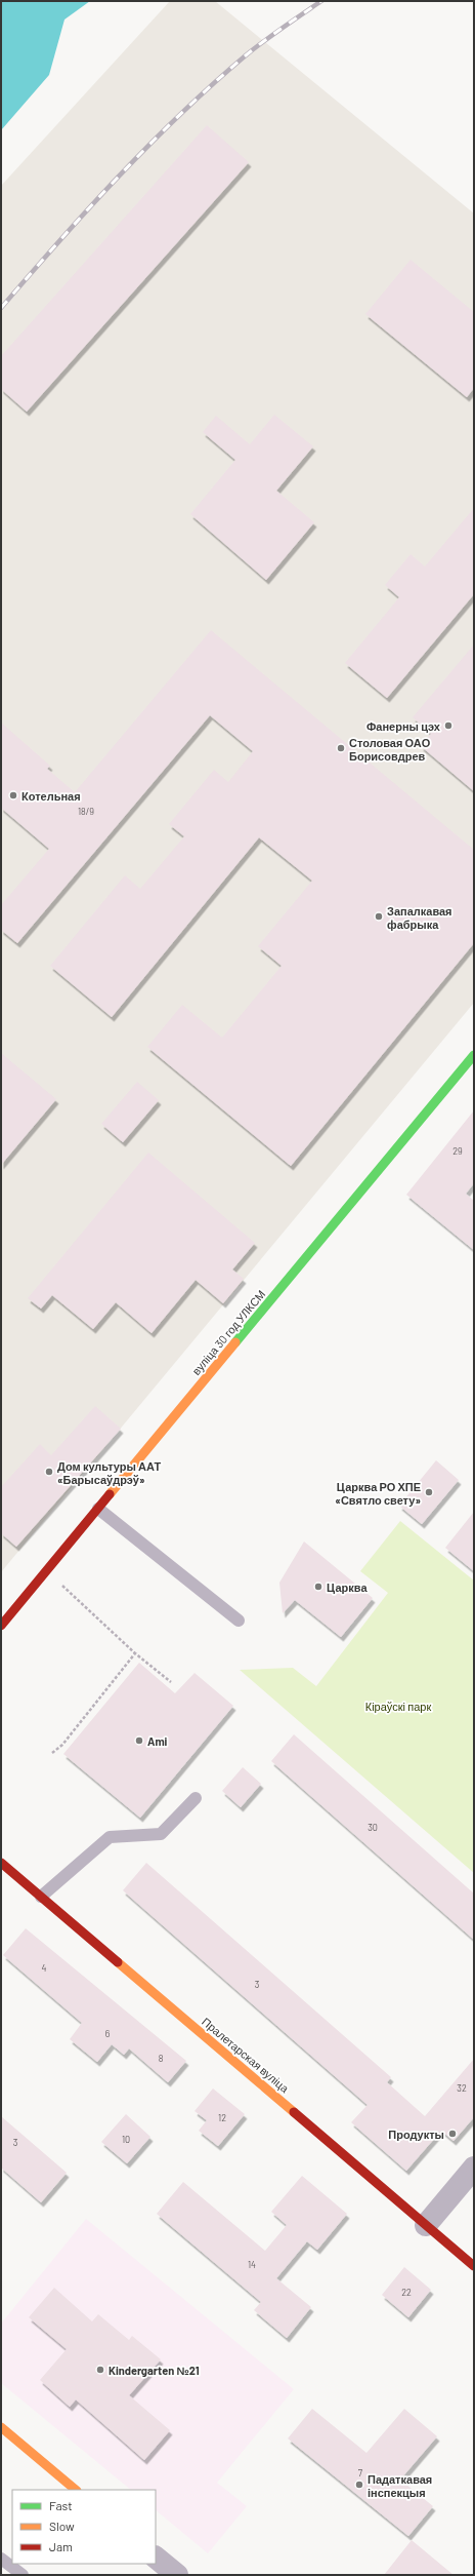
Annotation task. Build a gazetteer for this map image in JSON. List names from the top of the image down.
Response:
{
  "streets": {
    "main road": ["вуліца 30 год УЛКСМ", "Пралетарская вуліца"]
  },
  "parks": ["Кіраўскі парк"],
  "places": [
    "Фанерны цэх",
    "Столовая ОАО Борисовдрев",
    "Котельная",
    "Запалкавая фабрыка",
    "Дом культуры ААТ «Барысаўдрэў»",
    "Царква РО ХПЕ «Святло свету»",
    "Царква",
    "Ami",
    "Продукты",
    "Kindergarten №21",
    "Падаткавая інспекцыя"
  ],
  "house_numbers": [
    "18/9",
    "29",
    "30",
    "4",
    "3",
    "6",
    "8",
    "32",
    "12",
    "10",
    "3",
    "14",
    "22",
    "7"
  ],
  "legend": ["Fast", "Slow", "Jam"]
}
